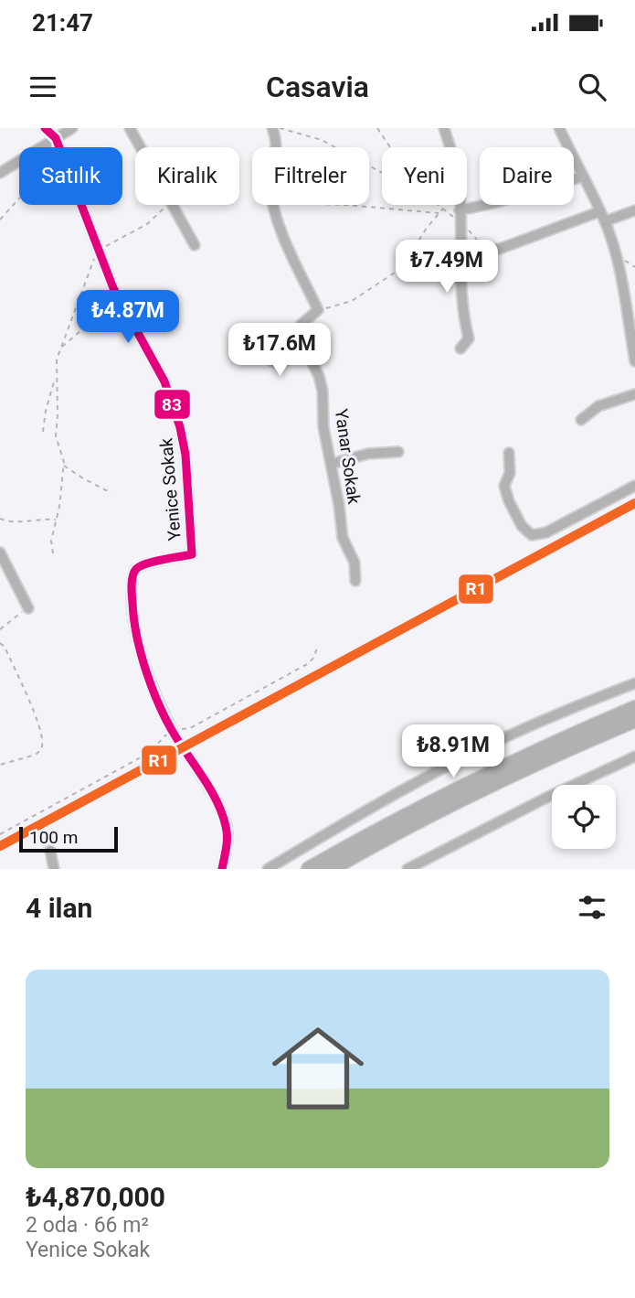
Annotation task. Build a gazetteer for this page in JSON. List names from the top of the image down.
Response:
{
  "streets": {
    "street": ["Yanar Sokak", "Yenice Sokak"]
  },
  "lines": ["transit line 83", "transit line R1"],
  "scale_bar": "100 m",
  "page": {
    "status": "21:47",
    "header": "Casavia",
    "chip": [
      "Satılık",
      "Kiralık",
      "Filtreler",
      "Yeni",
      "Daire"
    ],
    "price": [
      "₺7.49M",
      "₺4.87M",
      "₺17.6M",
      "₺8.91M"
    ],
    "scale": "100 m",
    "heading": "4 ilan",
    "list": [
      {
        "name": "₺4,870,000",
        "note": "2 oda · 66 m² · Yenice Sokak"
      }
    ]
  }
}
